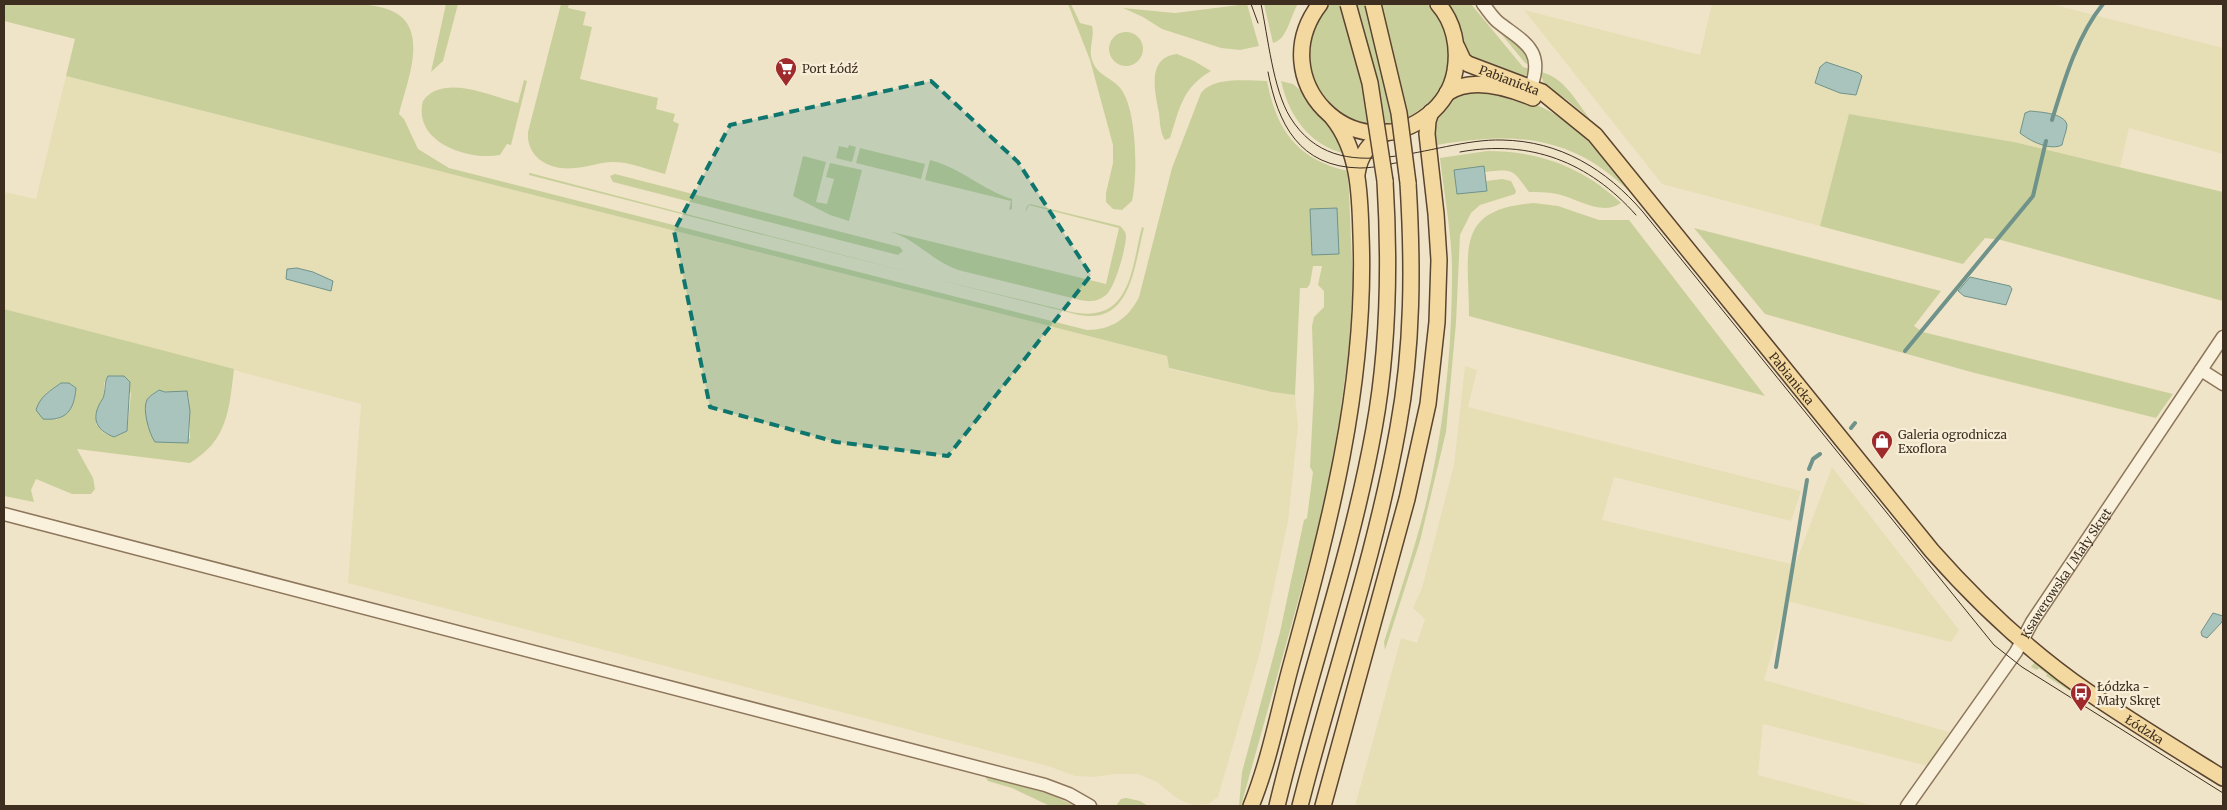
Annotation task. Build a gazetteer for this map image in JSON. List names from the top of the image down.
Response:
{
  "streets": {
    "main road": ["Pabianicka", "Łódzka"],
    "street": ["Ksawerowska / Mały Skręt"]
  },
  "crossings": [
    ["Pabianicka", "Ksawerowska / Mały Skręt"],
    ["Pabianicka", "Łódzka"],
    ["Ksawerowska / Mały Skręt", "Łódzka"]
  ],
  "places": {
    "supermarket": ["Port Łódź"],
    "shop": ["Galeria ogrodnicza Exoflora"],
    "bus stop": ["Łódzka - Mały Skręt"]
  }
}
